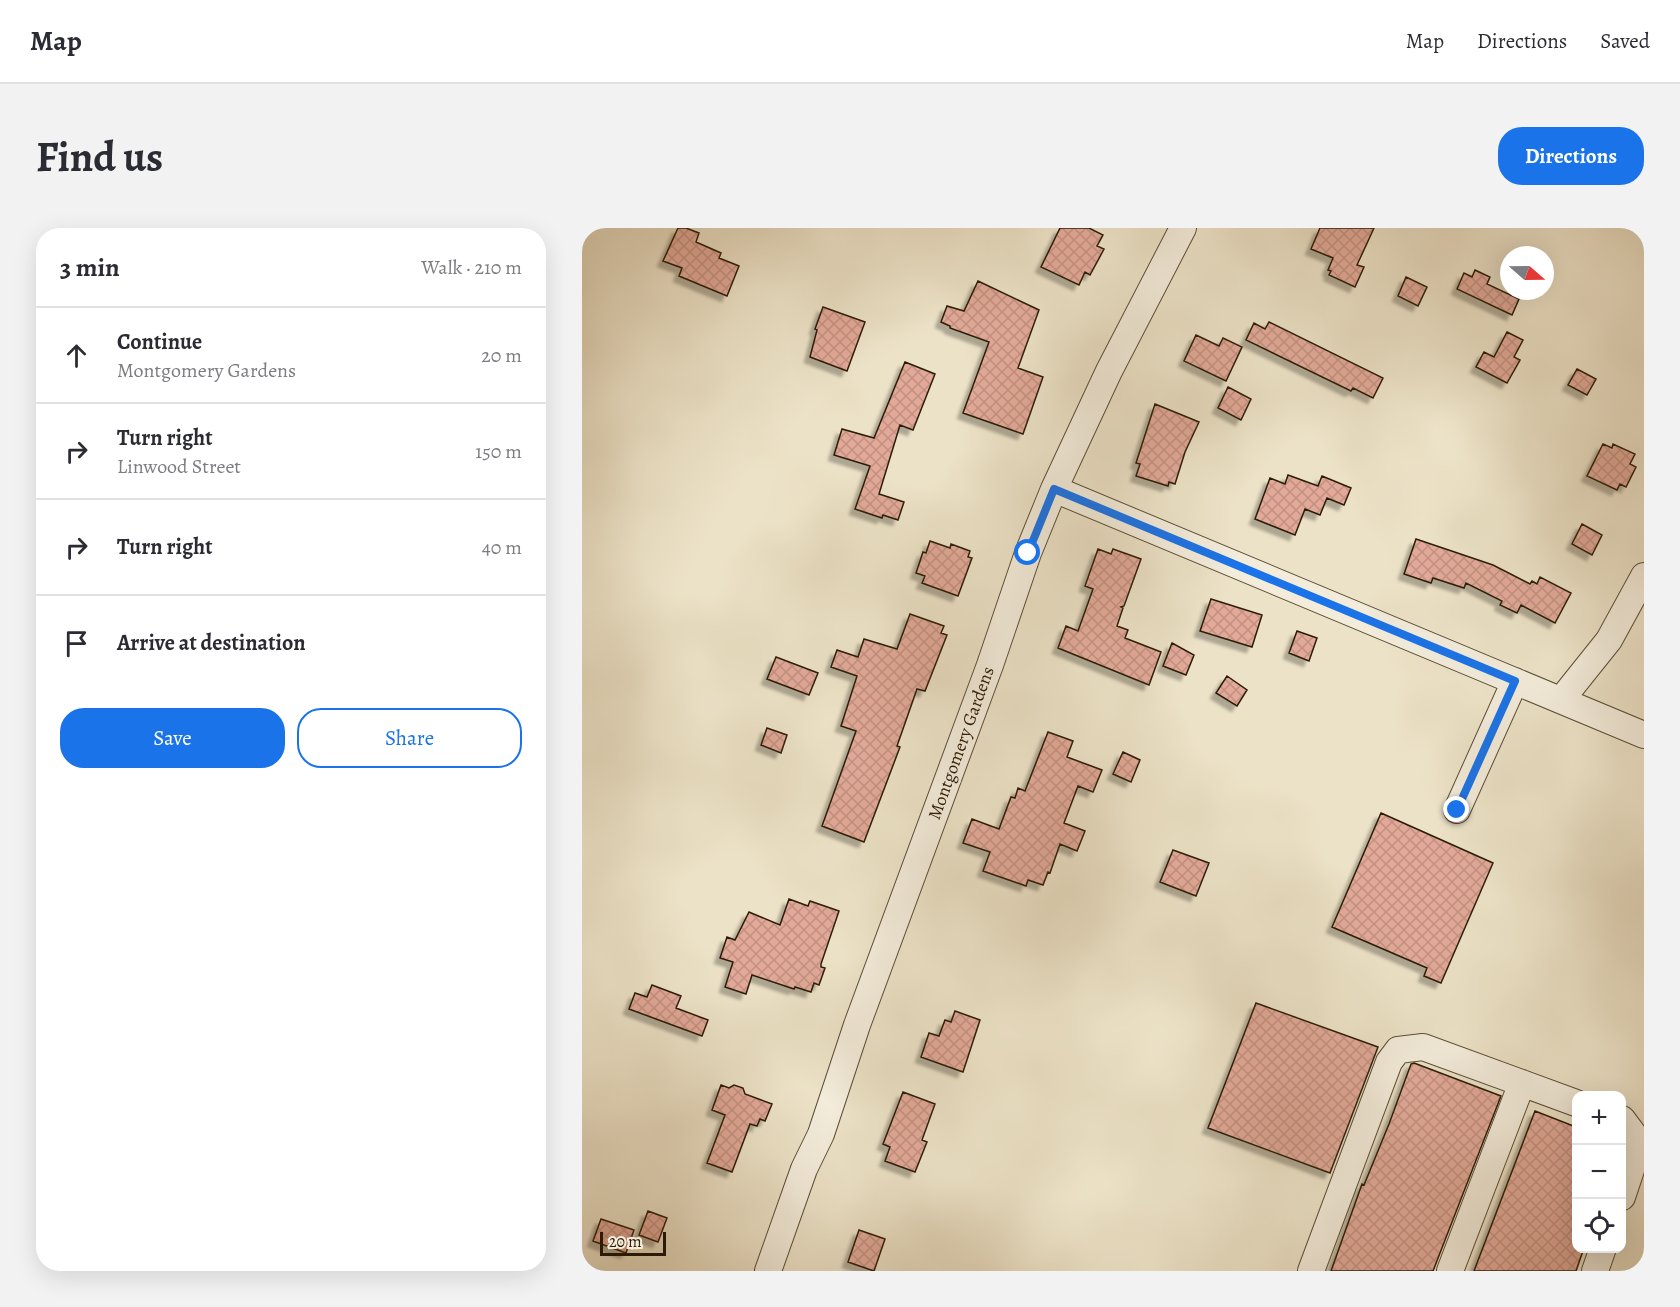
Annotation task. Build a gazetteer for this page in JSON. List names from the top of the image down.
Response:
{
  "streets": {
    "street": ["Montgomery Gardens"]
  },
  "scale_bar": "20 m",
  "north": "right",
  "page": {
    "header": "Map",
    "nav": ["Map", "Directions", "Saved"],
    "buttons": [
      "Directions",
      ["Save", "Share"]
    ],
    "title": "Find us",
    "heading": ["3 min", "Walk · 210 m"],
    "list": [
      ["Continue", "Montgomery Gardens", "20 m"],
      ["Turn right", "Linwood Street", "150 m"],
      ["Turn right", "40 m"],
      "Arrive at destination"
    ],
    "map_buttons": ["+", "−"],
    "scale": "20 m"
  }
}
